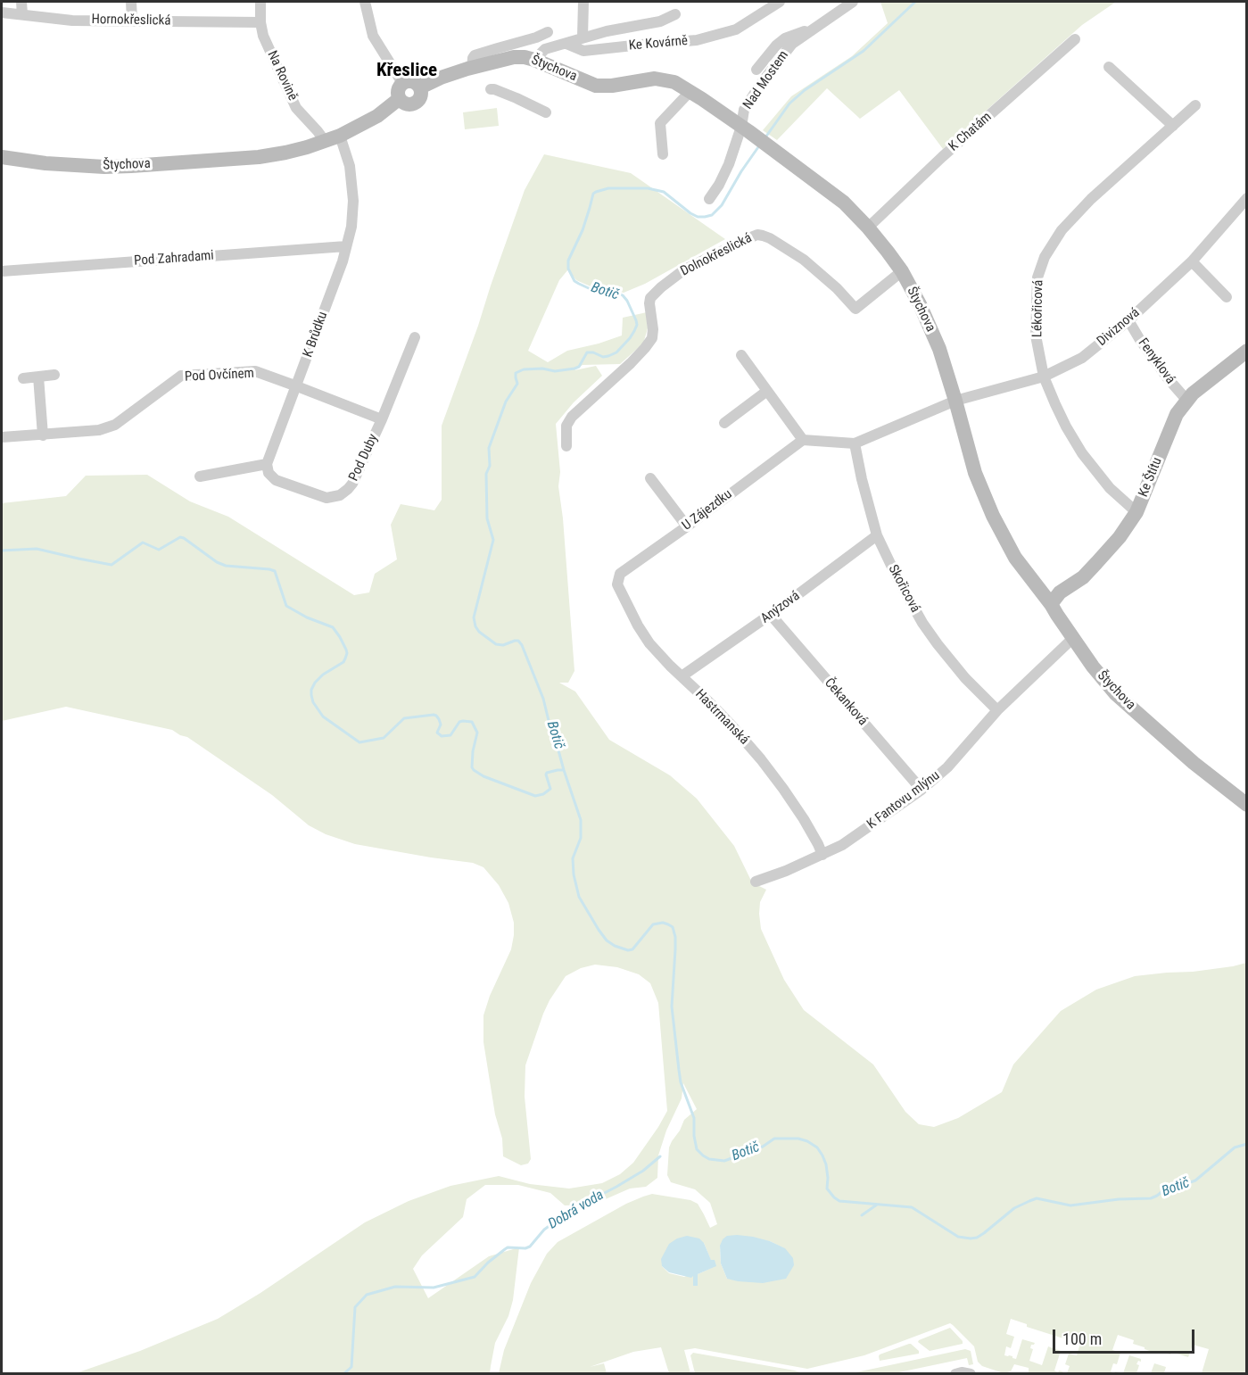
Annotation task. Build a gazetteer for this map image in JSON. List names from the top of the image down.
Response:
{
  "streets": {
    "street": [
      "Hornokřeslická",
      "Ke Kovárně",
      "Štychova",
      "Na Rovině",
      "Nad Mostem",
      "K Chatám",
      "Dolnokřeslická",
      "Pod Zahradami",
      "Lékořicová",
      "Diviznová",
      "K Brůdku",
      "Fenyklová",
      "Pod Ovčínem",
      "Pod Duby",
      "Ke Štítu",
      "U Zájezdku",
      "Skořicová",
      "Anýzová",
      "Čekanková",
      "Hastrmanská",
      "K Fantovu mlýnu"
    ]
  },
  "crossings": [
    ["Hornokřeslická", "Na Rovině"],
    ["Štychova", "Na Rovině"],
    ["Štychova", "Nad Mostem"],
    ["Štychova", "K Chatám"],
    ["Štychova", "Dolnokřeslická"],
    ["Štychova", "Diviznová"],
    ["Štychova", "K Brůdku"],
    ["Štychova", "Ke Štítu"],
    ["Štychova", "K Fantovu mlýnu"],
    ["Pod Zahradami", "K Brůdku"],
    ["Lékořicová", "Diviznová"],
    ["Lékořicová", "Ke Štítu"],
    ["Diviznová", "Fenyklová"],
    ["K Brůdku", "Pod Ovčínem"],
    ["K Brůdku", "Pod Duby"],
    ["Fenyklová", "Ke Štítu"],
    ["Pod Ovčínem", "Pod Duby"],
    ["U Zájezdku", "Hastrmanská"],
    ["Skořicová", "Anýzová"],
    ["Skořicová", "K Fantovu mlýnu"],
    ["Anýzová", "Čekanková"],
    ["Anýzová", "Hastrmanská"],
    ["Čekanková", "K Fantovu mlýnu"],
    ["Hastrmanská", "K Fantovu mlýnu"]
  ],
  "districts": ["Křeslice"],
  "water": ["Botič", "Dobrá voda"],
  "scale_bar": "100 m"
}
